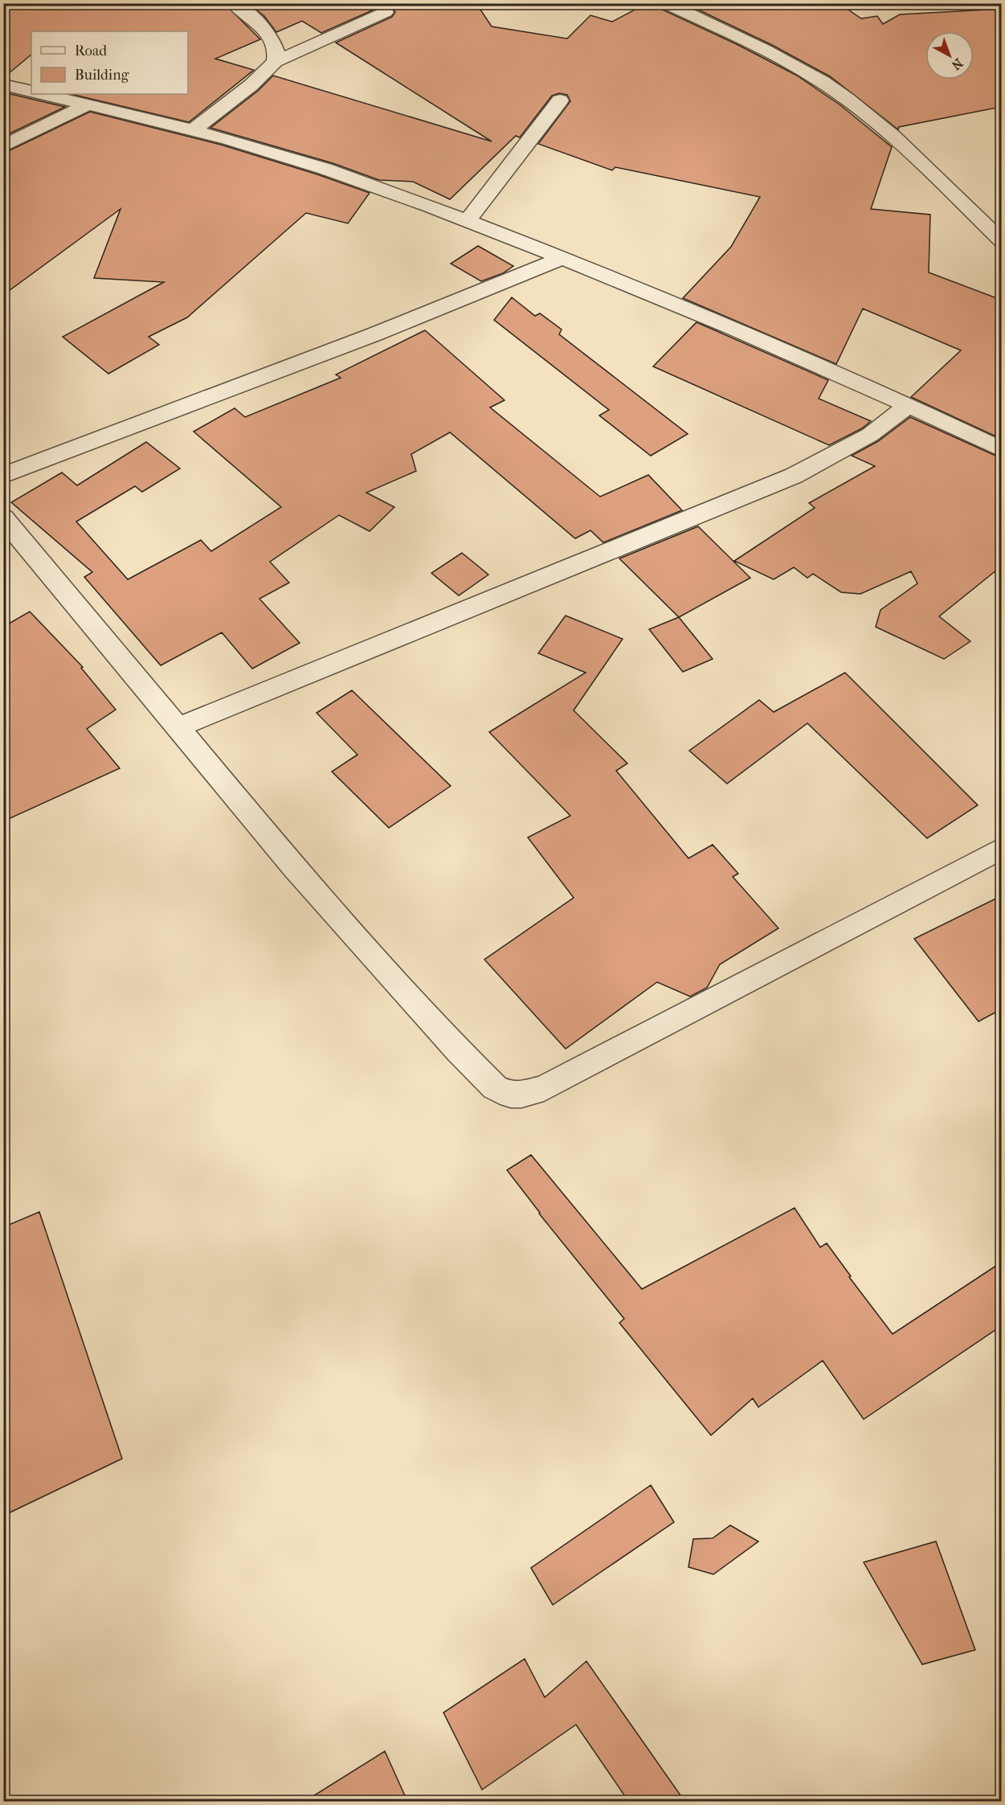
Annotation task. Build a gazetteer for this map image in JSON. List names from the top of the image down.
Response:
{
  "legend": ["Road", "Building"],
  "north": "bottom right"
}
